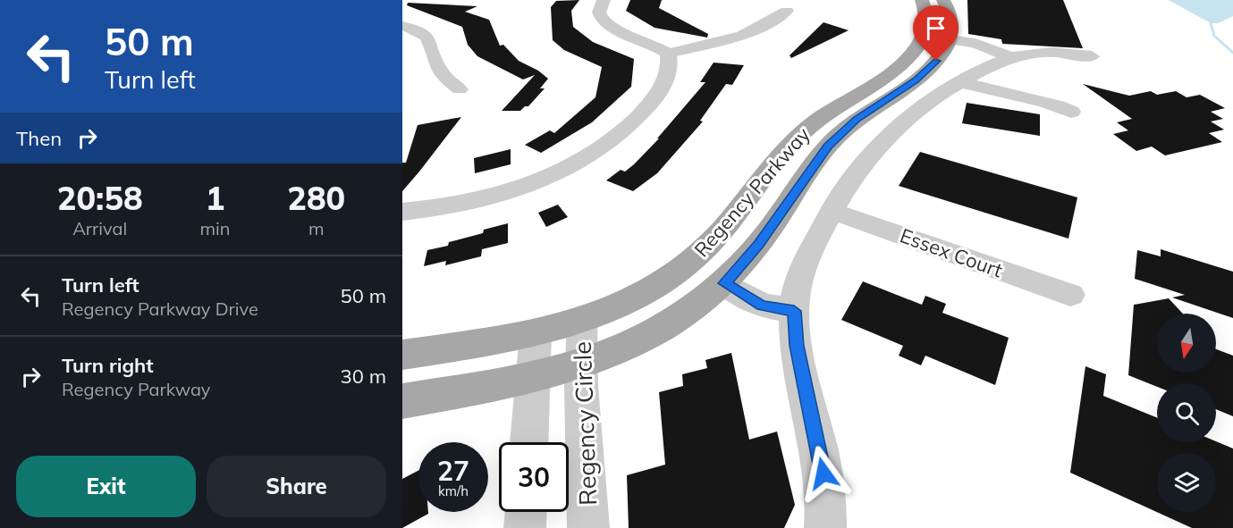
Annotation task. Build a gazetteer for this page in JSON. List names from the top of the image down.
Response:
{
  "streets": {
    "main road": ["Regency Parkway"],
    "street": ["Essex Court", "Regency Circle"]
  },
  "crossings": [
    ["Regency Parkway", "Regency Circle"]
  ],
  "north": "bottom",
  "page": {
    "turn": ["50 m", "Turn left"],
    "then": "Then",
    "eta": [
      "20:58",
      "Arrival",
      "1",
      "min",
      "280",
      "m"
    ],
    "list": [
      {
        "name": "Turn left",
        "note": "Regency Parkway Drive",
        "value": "50 m"
      },
      {
        "name": "Turn right",
        "note": "Regency Parkway",
        "value": "30 m"
      }
    ],
    "speed": "27 km/h",
    "limit": "30",
    "buttons": ["Exit", "Share"]
  }
}
